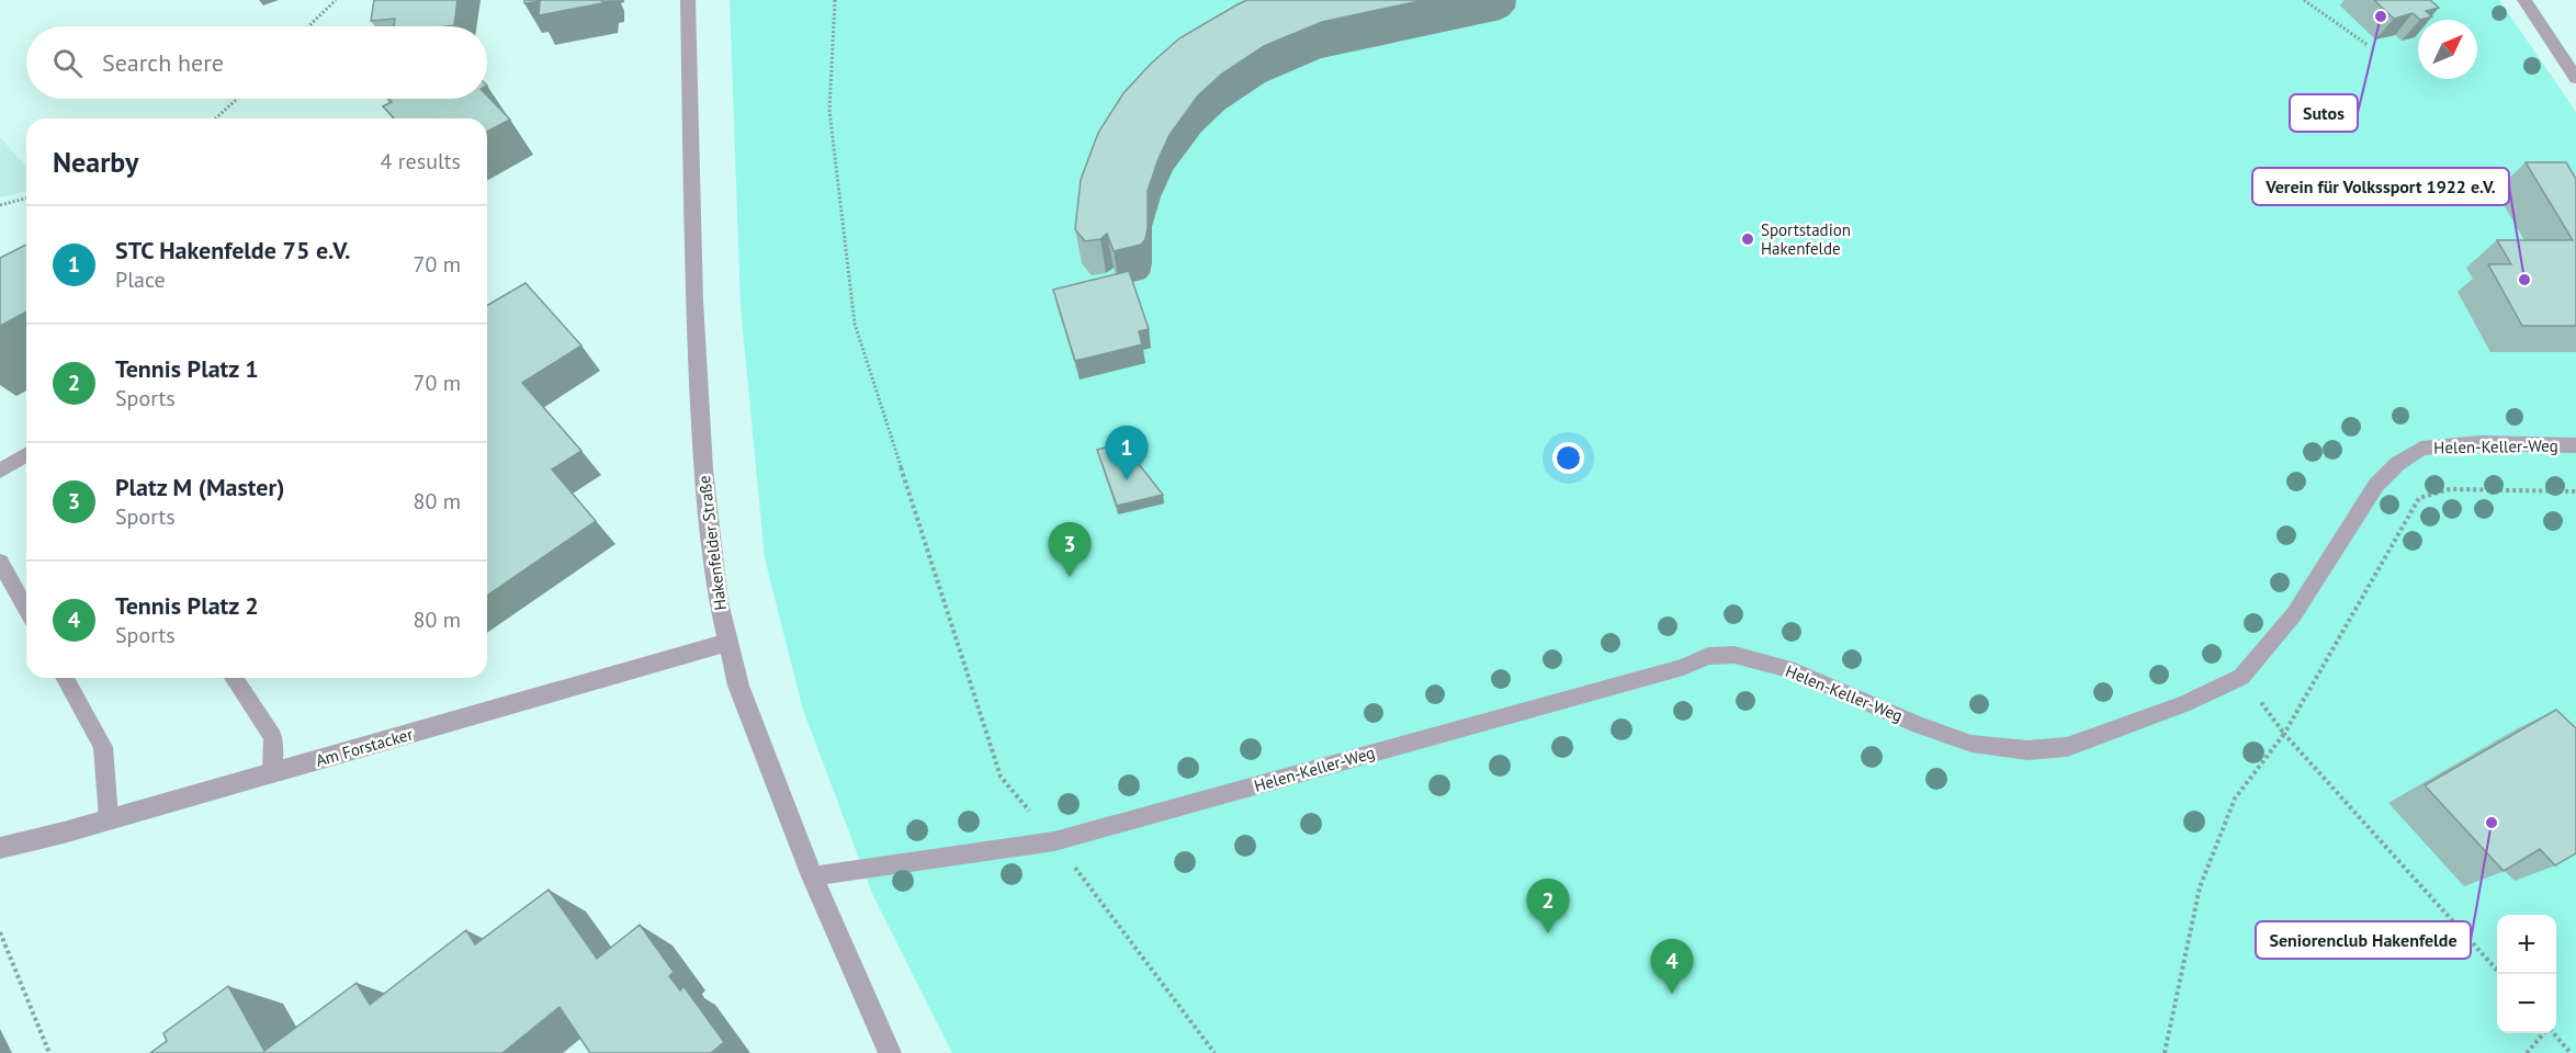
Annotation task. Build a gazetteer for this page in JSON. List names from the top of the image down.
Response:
{
  "streets": {
    "street": ["Hakenfelder Straße", "Am Forstacker"],
    "lane": ["Helen-Keller-Weg"]
  },
  "crossings": [
    ["Helen-Keller-Weg", "Hakenfelder Straße"],
    ["Hakenfelder Straße", "Am Forstacker"]
  ],
  "places": [
    "Sutos",
    "Sportstadion Hakenfelde",
    "Verein für Volkssport 1922 e.V.",
    "Seniorenclub Hakenfelde"
  ],
  "north": "top right",
  "page": {
    "search": "Search here",
    "heading": ["Nearby", "4 results"],
    "list": [
      {
        "mark": "1",
        "name": "STC Hakenfelde 75 e.V.",
        "note": "Place",
        "value": "70 m"
      },
      {
        "mark": "2",
        "name": "Tennis Platz 1",
        "note": "Sports",
        "value": "70 m"
      },
      {
        "mark": "3",
        "name": "Platz M (Master)",
        "note": "Sports",
        "value": "80 m"
      },
      {
        "mark": "4",
        "name": "Tennis Platz 2",
        "note": "Sports",
        "value": "80 m"
      }
    ],
    "pins": [
      "1",
      "3",
      "2",
      "4"
    ],
    "map_buttons": ["+", "−"]
  }
}
